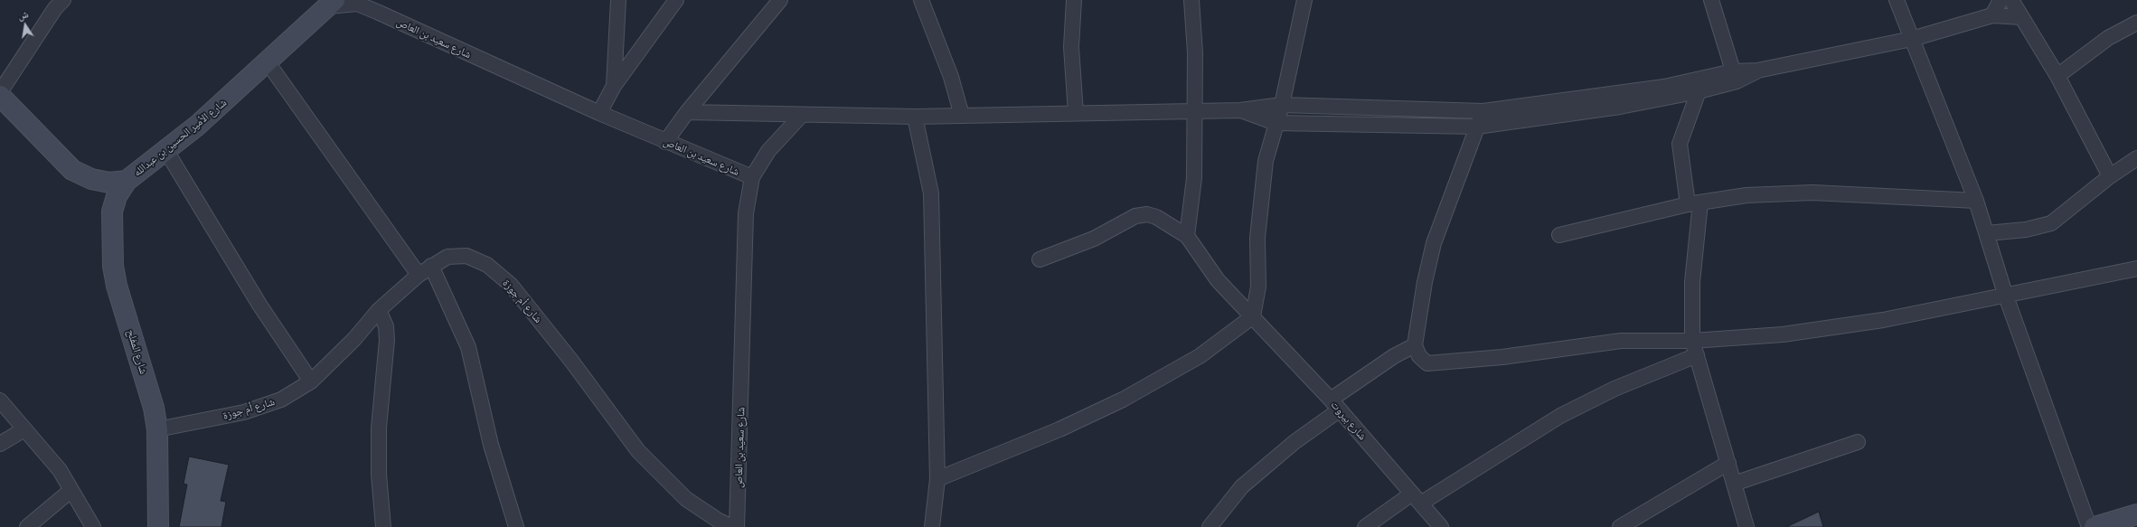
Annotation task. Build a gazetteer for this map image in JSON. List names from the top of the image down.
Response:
{
  "streets": {
    "street": [
      "شارع سعيد بن العاص",
      "شارع الأمير الحسين بن عبدالله",
      "شارع أم جوزة",
      "شارع المفلح",
      "شارع بيروت"
    ]
  },
  "crossings": [
    ["شارع سعيد بن العاص", "شارع الأمير الحسين بن عبدالله"],
    ["شارع الأمير الحسين بن عبدالله", "شارع المفلح"],
    ["شارع أم جوزة", "شارع المفلح"]
  ],
  "north": "top"
}
